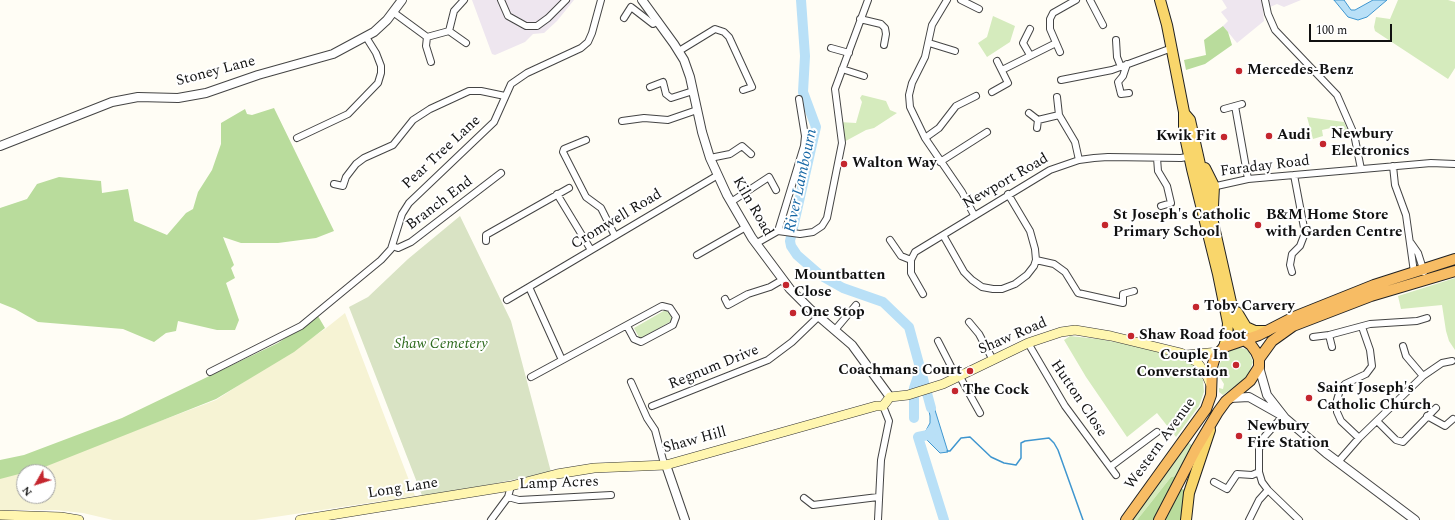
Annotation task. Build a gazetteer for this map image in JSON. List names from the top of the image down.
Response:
{
  "streets": {
    "highway": ["Western Avenue"],
    "main road": ["Shaw Road", "Shaw Hill", "Long Lane"],
    "street": [
      "Stoney Lane",
      "Pear Tree Lane",
      "Faraday Road",
      "Newport Road",
      "Branch End",
      "Kiln Road",
      "Cromwell Road",
      "Regnum Drive",
      "Hutton Close",
      "Lamp Acres"
    ]
  },
  "crossings": [
    ["Pear Tree Lane", "Branch End"],
    ["Kiln Road", "Cromwell Road"],
    ["Kiln Road", "Shaw Road"],
    ["Kiln Road", "Regnum Drive"],
    ["Shaw Road", "Hutton Close"],
    ["Shaw Road", "Western Avenue"],
    ["Shaw Hill", "Lamp Acres"],
    ["Shaw Hill", "Long Lane"],
    ["Lamp Acres", "Long Lane"]
  ],
  "water": ["River Lambourn"],
  "parks": ["Shaw Cemetery"],
  "places": [
    "Mercedes-Benz",
    "Audi",
    "Kwik Fit",
    "Newbury Electronics",
    "Walton Way",
    "St Joseph's Catholic Primary School",
    "B&M Home Store with Garden Centre",
    "Mountbatten Close",
    "Toby Carvery",
    "One Stop",
    "Shaw Road foot",
    "Couple In Converstaion",
    "Coachmans Court",
    "The Cock",
    "Saint Joseph's Catholic Church",
    "Newbury Fire Station"
  ],
  "scale_bar": "100 m",
  "north": "bottom left"
}
